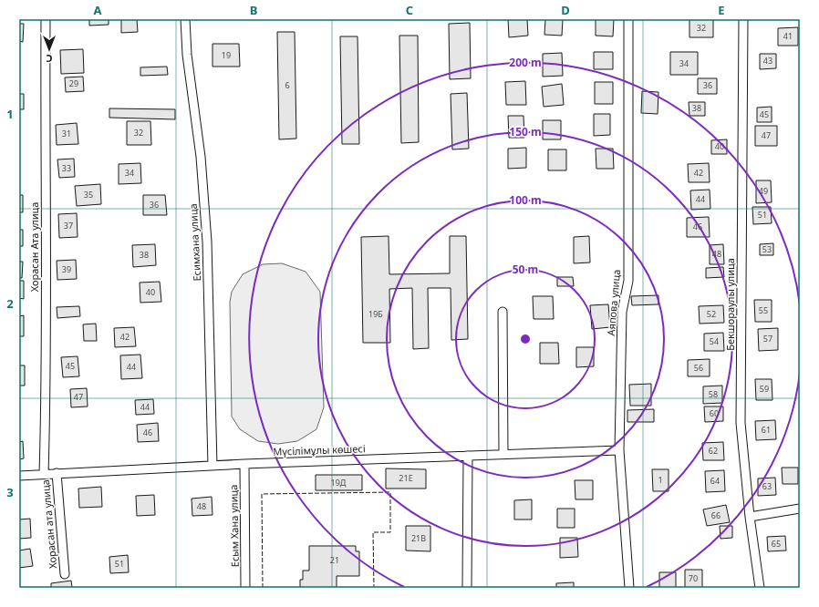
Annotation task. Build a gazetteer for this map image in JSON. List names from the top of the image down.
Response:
{
  "streets": {
    "street": [
      "Есимхана улица",
      "Хорасан Ата улица",
      "Аяпова улица",
      "Бекшораулы улица",
      "Мүсілімұлы көшесі",
      "Хорасан ата улица",
      "Есым Хана улица"
    ]
  },
  "crossings": [
    ["Есимхана улица", "Мүсілімұлы көшесі"],
    ["Хорасан Ата улица", "Мүсілімұлы көшесі"],
    ["Аяпова улица", "Мүсілімұлы көшесі"],
    ["Мүсілімұлы көшесі", "Хорасан ата улица"],
    ["Мүсілімұлы көшесі", "Есым Хана улица"]
  ],
  "house_numbers": [
    "32",
    "41",
    "19",
    "43",
    "34",
    "29",
    "6",
    "36",
    "38",
    "45",
    "32",
    "31",
    "47",
    "40",
    "33",
    "34",
    "42",
    "49",
    "35",
    "44",
    "36",
    "51",
    "37",
    "46",
    "53",
    "48",
    "38",
    "39",
    "40",
    "55",
    "19Б",
    "52",
    "42",
    "57",
    "54",
    "45",
    "44",
    "56",
    "59",
    "58",
    "47",
    "44",
    "60",
    "61",
    "46",
    "62",
    "21Е",
    "1",
    "64",
    "19Д",
    "63",
    "48",
    "66",
    "21В",
    "65",
    "21",
    "51",
    "70"
  ],
  "north": "bottom",
  "grid": {
    "columns": [
      "A",
      "B",
      "C",
      "D",
      "E"
    ],
    "rows": ["1", "2", "3"]
  },
  "rings": [
    "200 m",
    "150 m",
    "100 m",
    "50 m"
  ]
}
